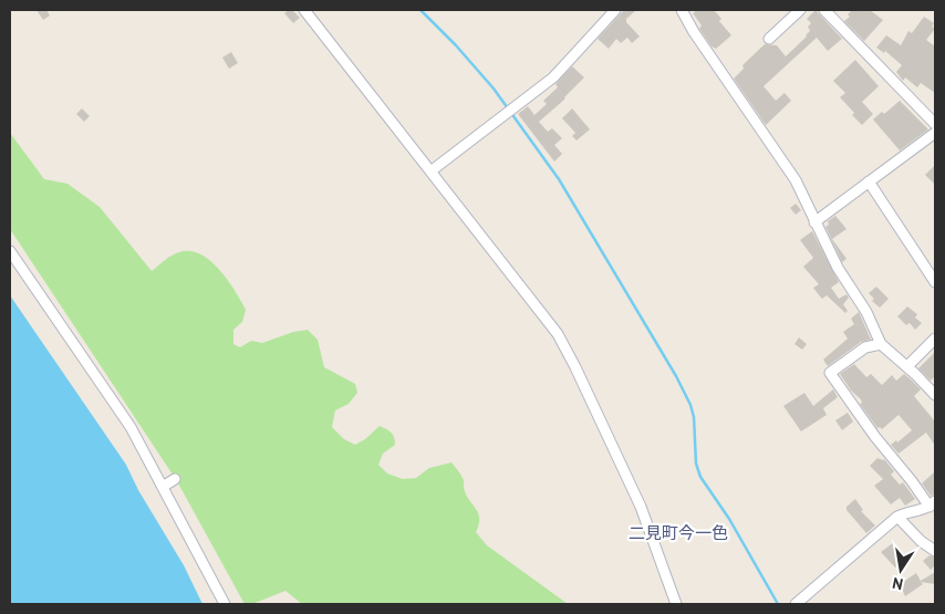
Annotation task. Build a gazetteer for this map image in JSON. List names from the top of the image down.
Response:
{
  "districts": ["二見町今一色"],
  "north": "bottom"
}
